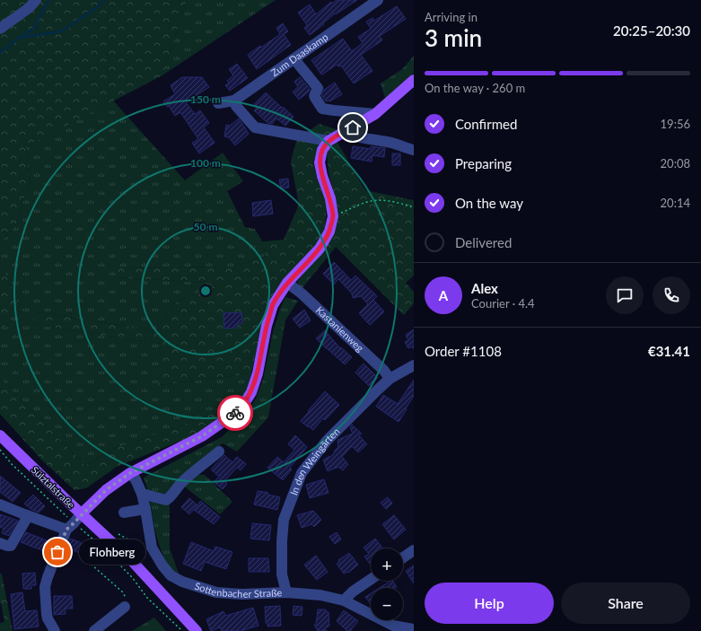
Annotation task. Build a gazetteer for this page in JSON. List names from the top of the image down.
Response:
{
  "streets": {
    "main road": ["Sülztalstraße"],
    "street": [
      "Zum Daaskamp",
      "Kastanienweg",
      "In den Weingärten",
      "Sottenbacher Straße"
    ]
  },
  "crossings": [
    ["Kastanienweg", "In den Weingärten"],
    ["In den Weingärten", "Sottenbacher Straße"]
  ],
  "places": ["Flohberg"],
  "page": {
    "heading": ["3 min", "Arriving in", "20:25–20:30"],
    "panel": [
      "Alex",
      "Courier · 4.4",
      "Order #1108",
      "€31.41"
    ],
    "bar": "On the way · 260 m",
    "list": [
      ["Confirmed", "19:56"],
      ["Preparing", "20:08"],
      ["On the way", "20:14"],
      "Delivered"
    ],
    "round": "A",
    "bubble": "Flohberg",
    "map_buttons": ["+", "−"],
    "buttons": ["Help", "Share"]
  },
  "rings": ["150 m", "100 m", "50 m"]
}
